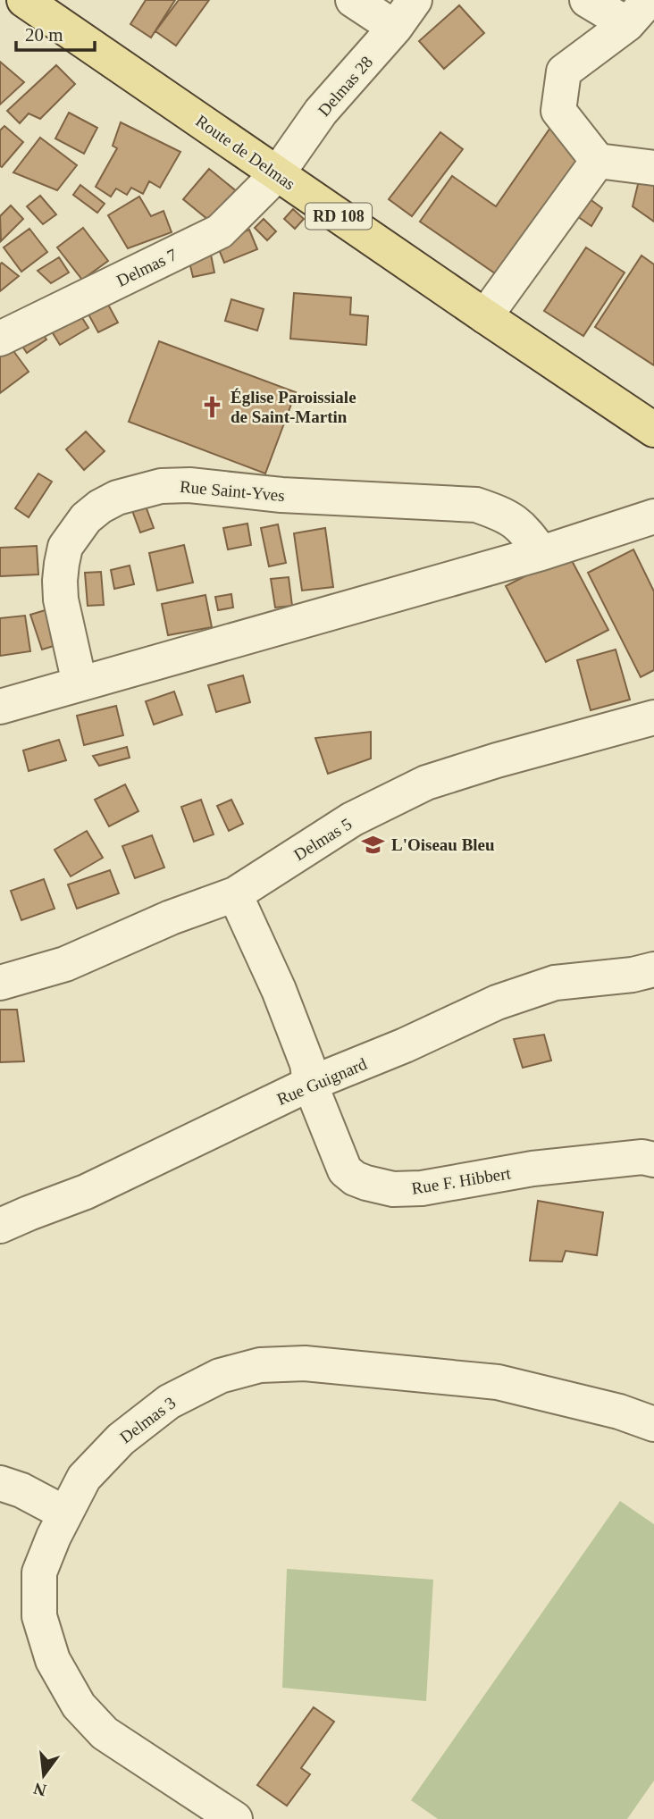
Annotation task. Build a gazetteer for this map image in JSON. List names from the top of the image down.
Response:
{
  "streets": {
    "main road": ["Route de Delmas", "RD 108"],
    "street": [
      "Delmas 28",
      "Delmas 7",
      "Rue Saint-Yves",
      "Delmas 5",
      "Rue Guignard",
      "Rue F. Hibbert",
      "Delmas 3"
    ]
  },
  "crossings": [
    ["Delmas 28", "Route de Delmas"],
    ["Delmas 28", "Delmas 7"],
    ["Route de Delmas", "Delmas 7"],
    ["Delmas 5", "Rue F. Hibbert"],
    ["Rue Guignard", "Rue F. Hibbert"]
  ],
  "places": {
    "church": ["Église Paroissiale de Saint-Martin"],
    "school or university": ["L'Oiseau Bleu"]
  },
  "scale_bar": "20 m",
  "north": "bottom"
}
